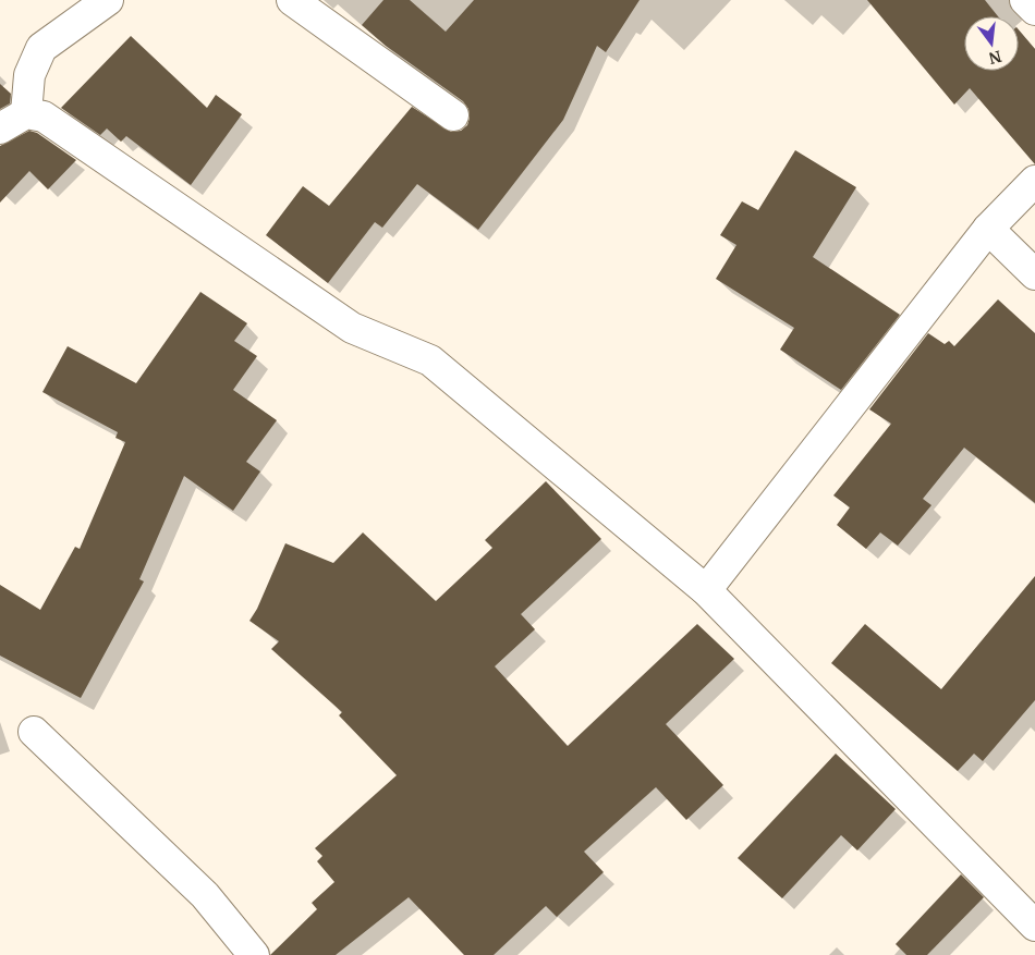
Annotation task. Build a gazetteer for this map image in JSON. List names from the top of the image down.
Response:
{
  "north": "bottom"
}
